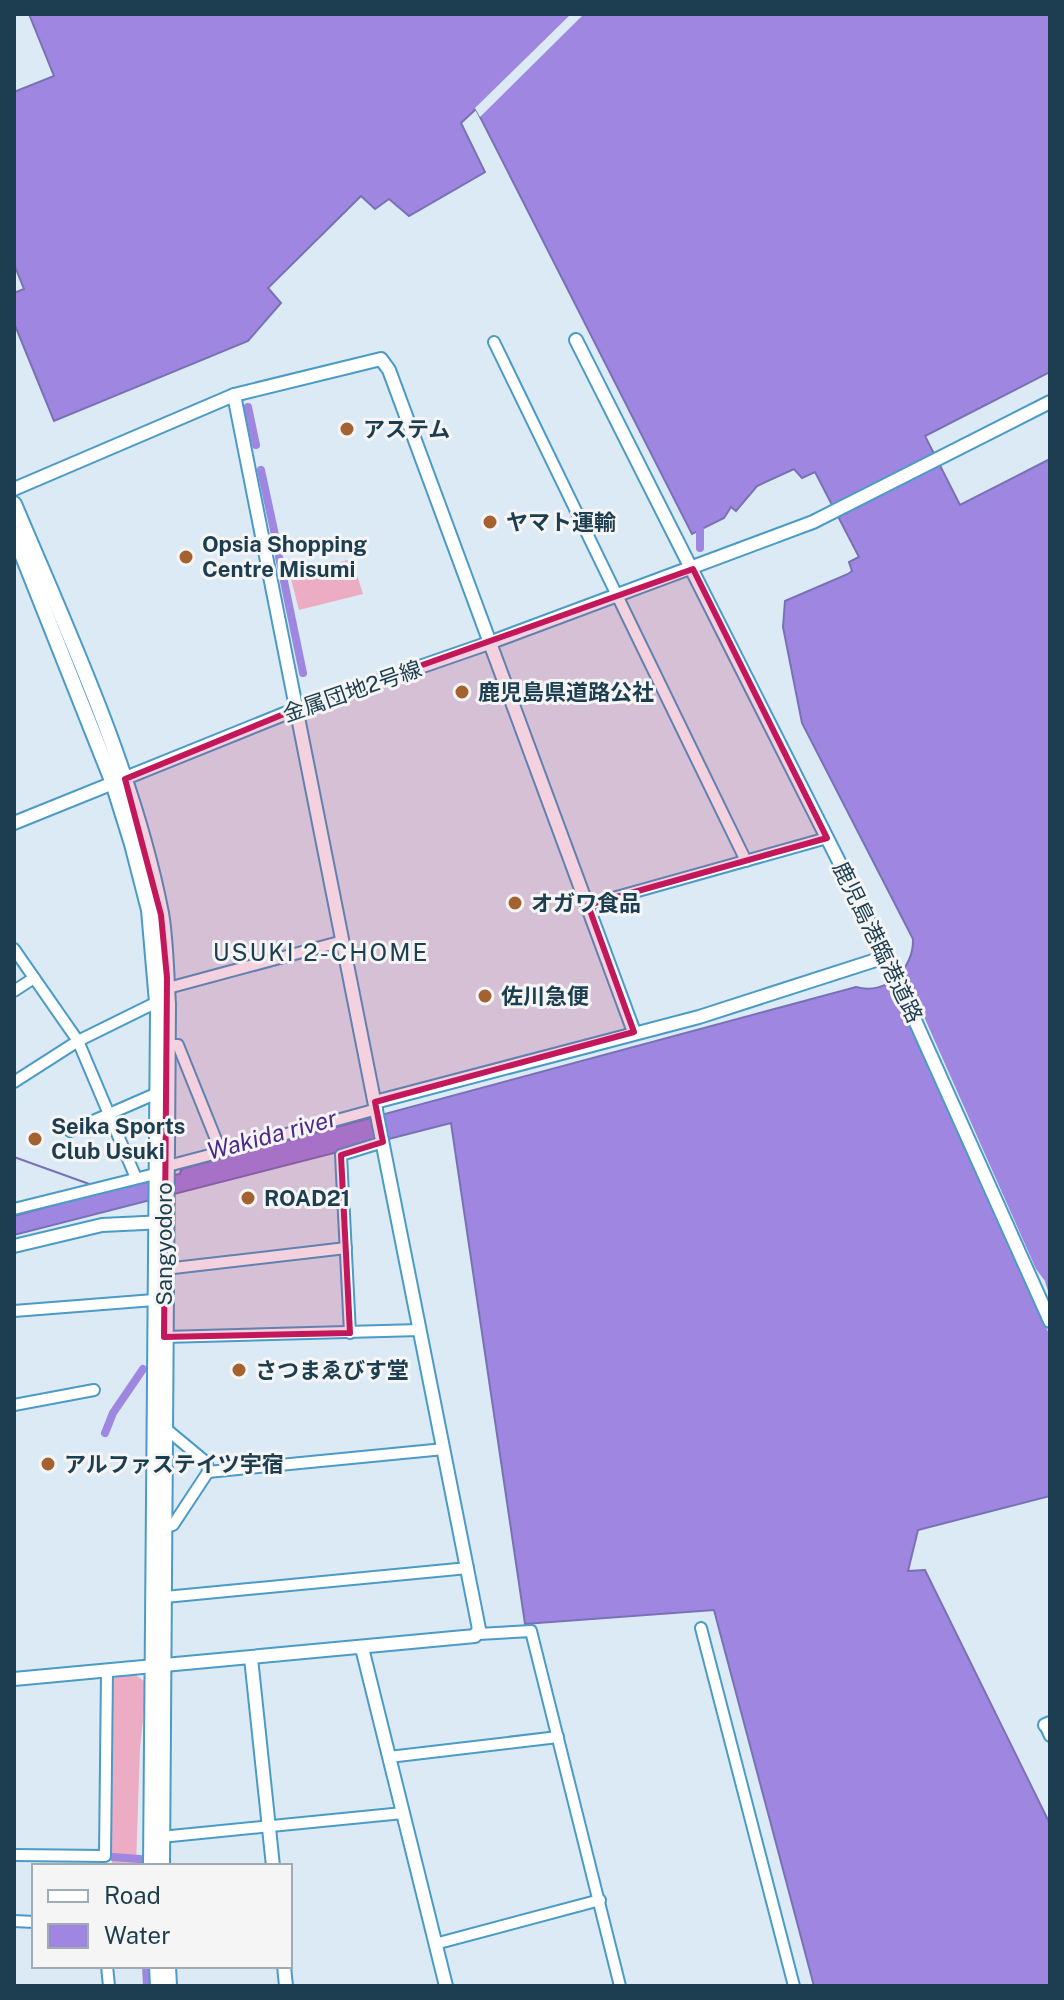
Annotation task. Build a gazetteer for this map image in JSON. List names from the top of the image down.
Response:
{
  "streets": {
    "main road": ["Sangyodoro"],
    "street": ["金属団地2号線", "鹿児島港臨港道路"]
  },
  "crossings": [
    ["金属団地2号線", "鹿児島港臨港道路"],
    ["金属団地2号線", "Sangyodoro"]
  ],
  "districts": ["USUKI 2-CHOME"],
  "water": ["Wakida river"],
  "places": [
    "アステム",
    "ヤマト運輸",
    "Opsia Shopping Centre Misumi",
    "鹿児島県道路公社",
    "オガワ食品",
    "佐川急便",
    "Seika Sports Club Usuki",
    "ROAD21",
    "さつまゑびす堂",
    "アルファステイツ宇宿"
  ],
  "legend": ["Road", "Water"]
}
